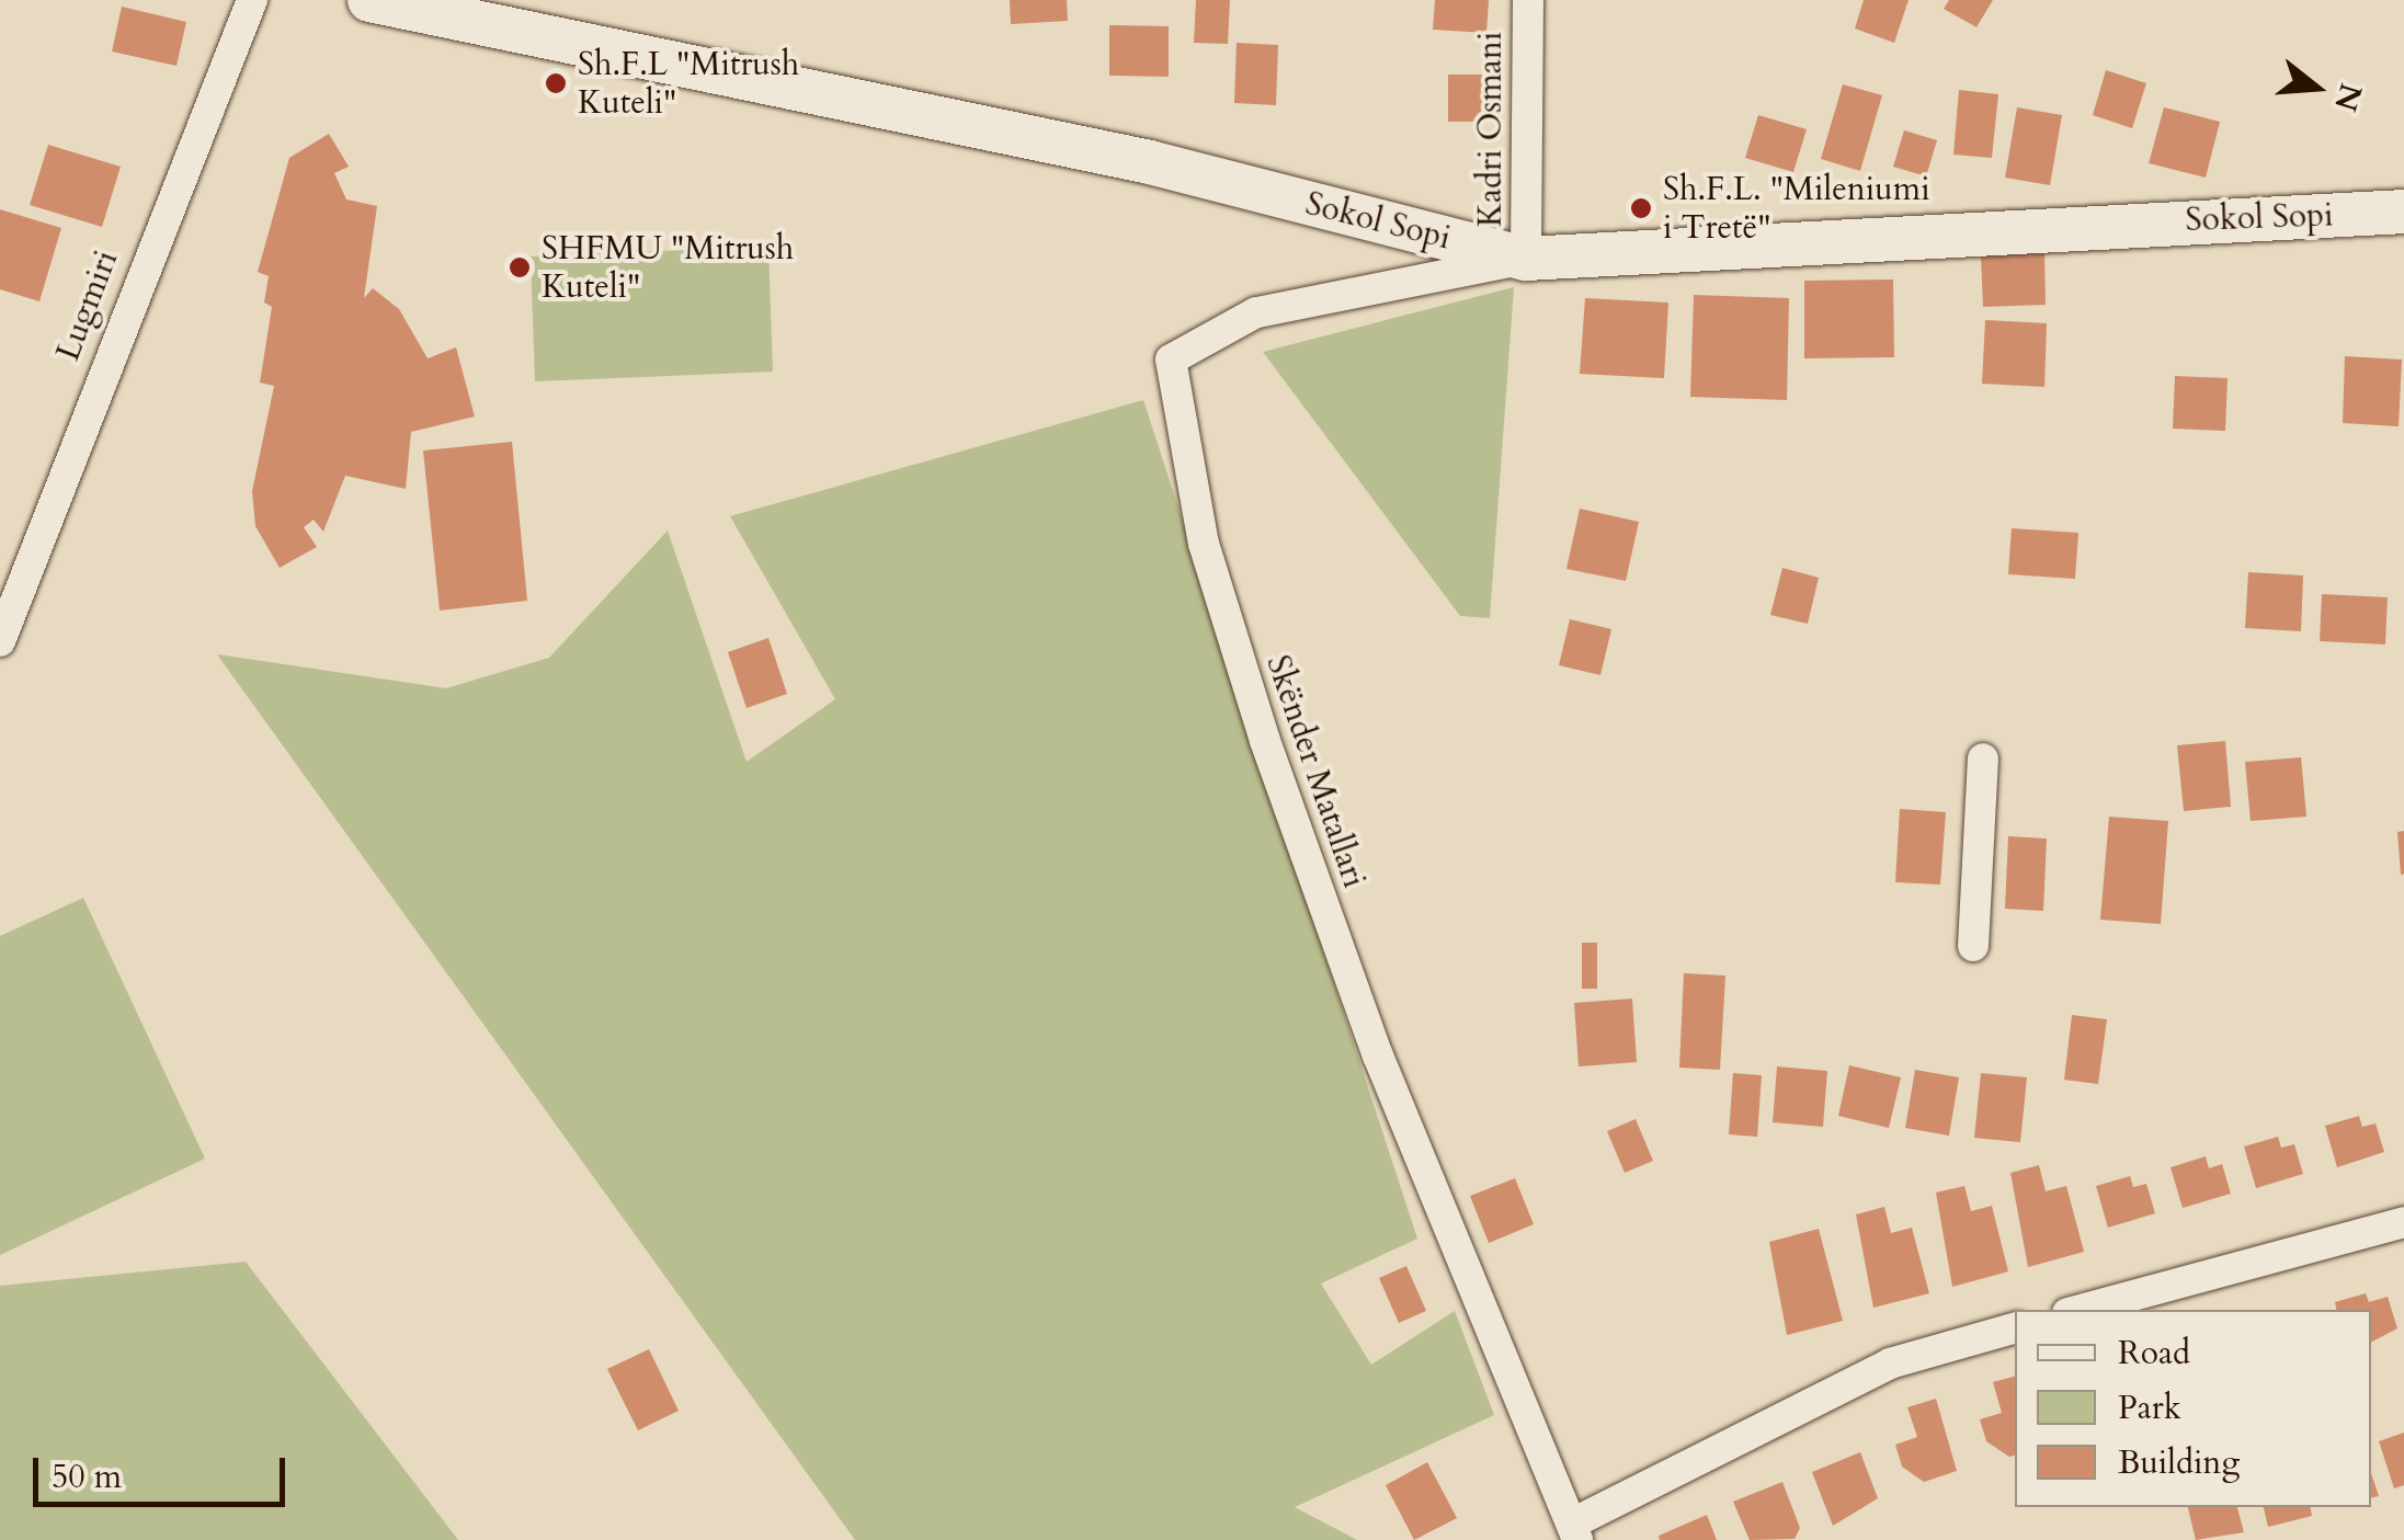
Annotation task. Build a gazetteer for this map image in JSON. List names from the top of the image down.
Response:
{
  "streets": {
    "street": [
      "Kadri Osmani",
      "Sokol Sopi",
      "Lugmiri",
      "Skënder Matallari"
    ]
  },
  "crossings": [
    ["Kadri Osmani", "Sokol Sopi"],
    ["Kadri Osmani", "Skënder Matallari"],
    ["Sokol Sopi", "Skënder Matallari"]
  ],
  "places": ["Sh.F.L \"Mitrush Kuteli\"", "Sh.F.L. \"Mileniumi i Tretë\"", "SHFMU \"Mitrush Kuteli\""],
  "legend": ["Road", "Park", "Building"],
  "scale_bar": "50 m",
  "north": "right"
}
